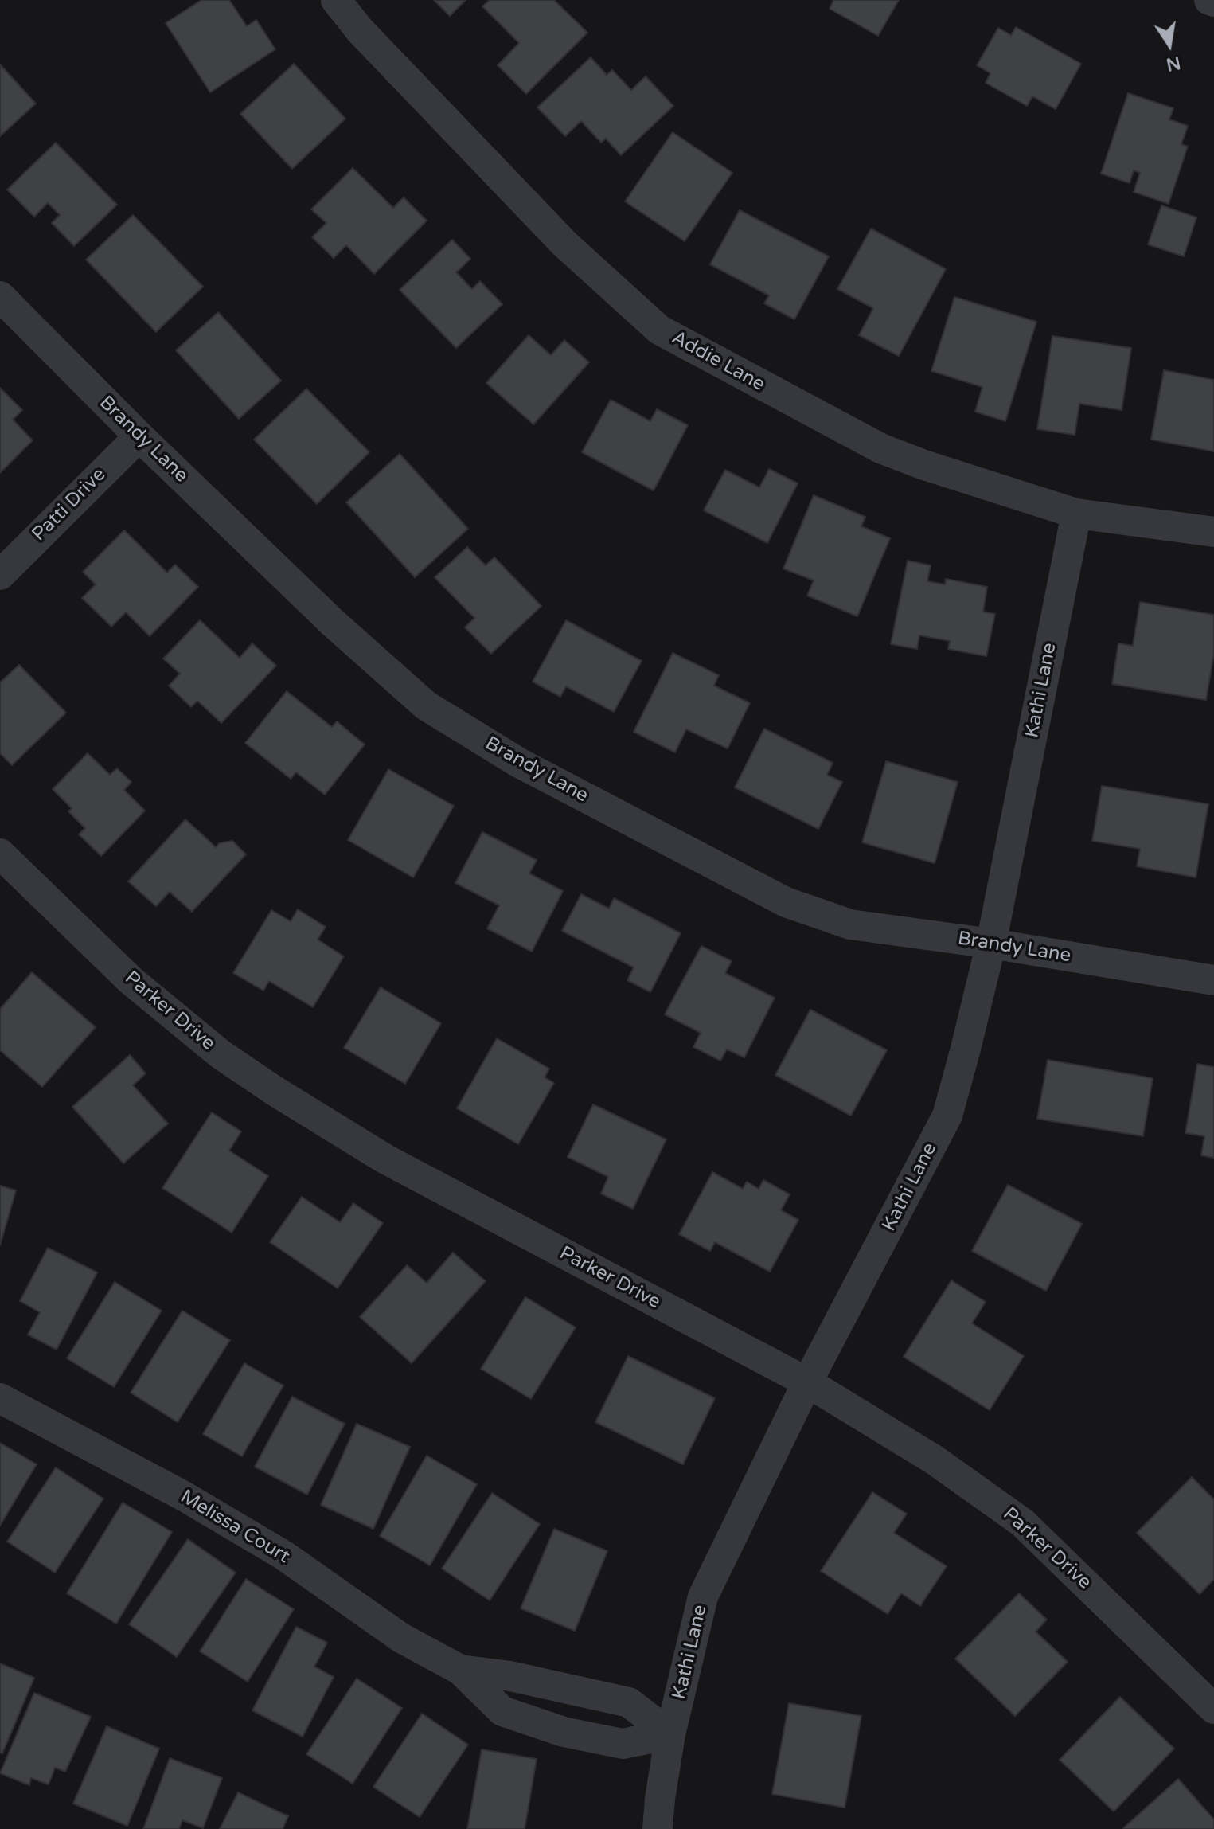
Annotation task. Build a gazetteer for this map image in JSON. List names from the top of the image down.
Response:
{
  "streets": {
    "street": [
      "Addie Lane",
      "Brandy Lane",
      "Patti Drive",
      "Kathi Lane",
      "Parker Drive",
      "Melissa Court"
    ]
  },
  "crossings": [
    ["Addie Lane", "Kathi Lane"],
    ["Brandy Lane", "Patti Drive"],
    ["Brandy Lane", "Kathi Lane"],
    ["Kathi Lane", "Parker Drive"],
    ["Kathi Lane", "Melissa Court"]
  ],
  "north": "bottom"
}
